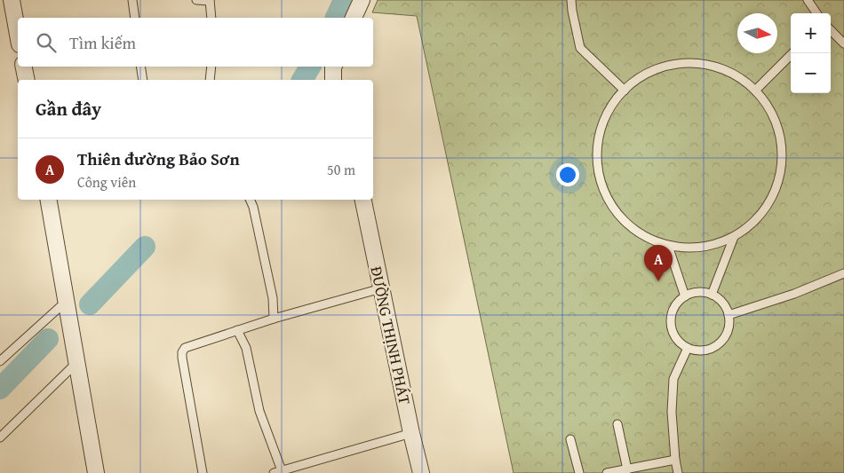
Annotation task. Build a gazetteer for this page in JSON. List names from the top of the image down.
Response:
{
  "streets": {
    "street": ["ĐƯỜNG THỊNH PHÁT"]
  },
  "north": "right",
  "page": {
    "map_buttons": ["+", "−"],
    "search": "Tìm kiếm",
    "heading": "Gần đây",
    "list": [
      {
        "mark": "A",
        "name": "Thiên đường Bảo Sơn",
        "note": "Công viên",
        "value": "50 m"
      }
    ],
    "pins": "A"
  }
}
